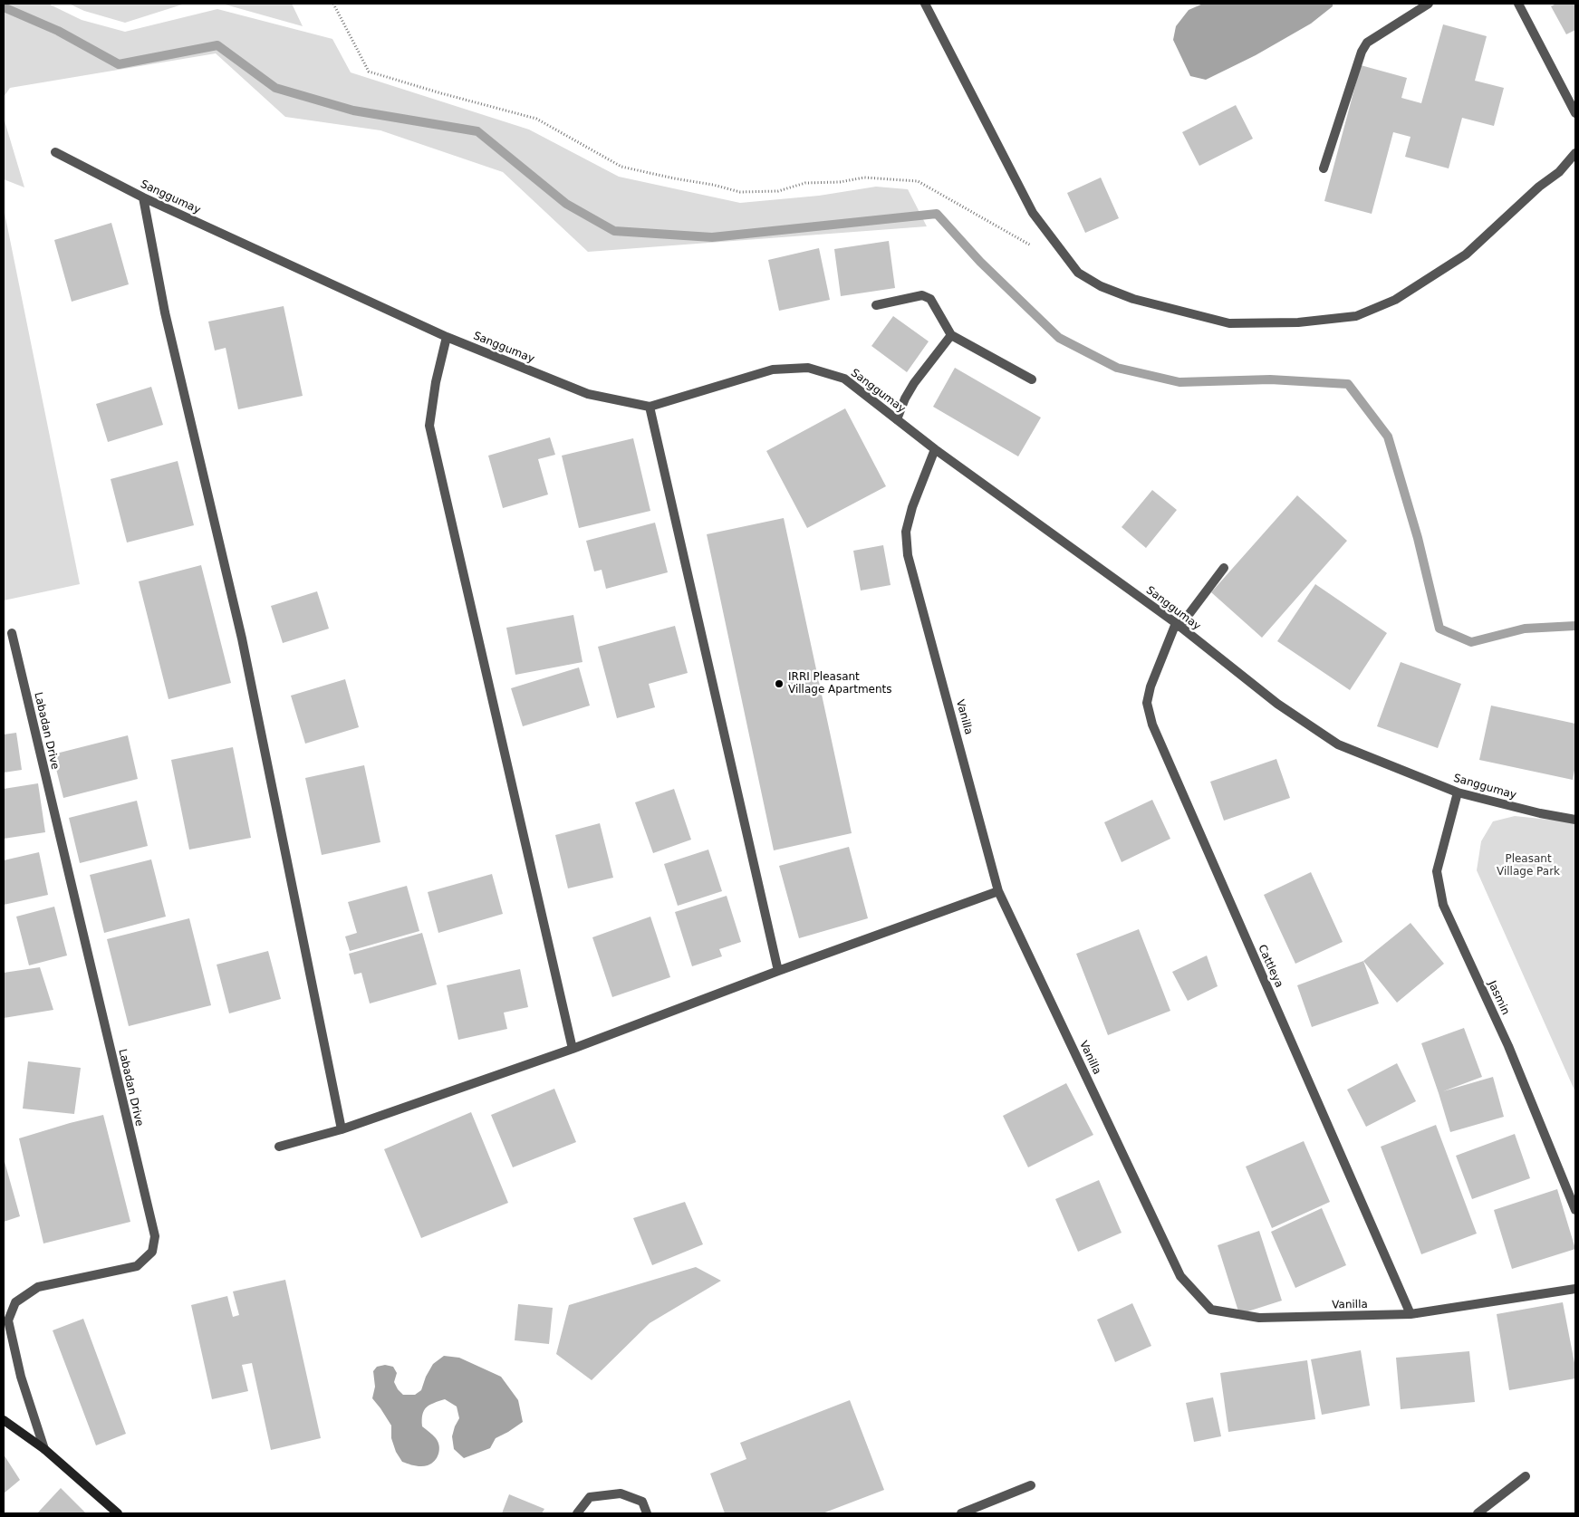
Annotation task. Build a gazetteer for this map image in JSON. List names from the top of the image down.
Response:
{
  "streets": {
    "street": [
      "Sanggumay",
      "Vanilla",
      "Labadan Drive",
      "Cattleya",
      "Jasmin"
    ]
  },
  "crossings": [
    ["Sanggumay", "Vanilla"],
    ["Sanggumay", "Cattleya"],
    ["Sanggumay", "Jasmin"],
    ["Vanilla", "Cattleya"]
  ],
  "parks": ["Pleasant Village Park"],
  "places": ["IRRI Pleasant Village Apartments"]
}
